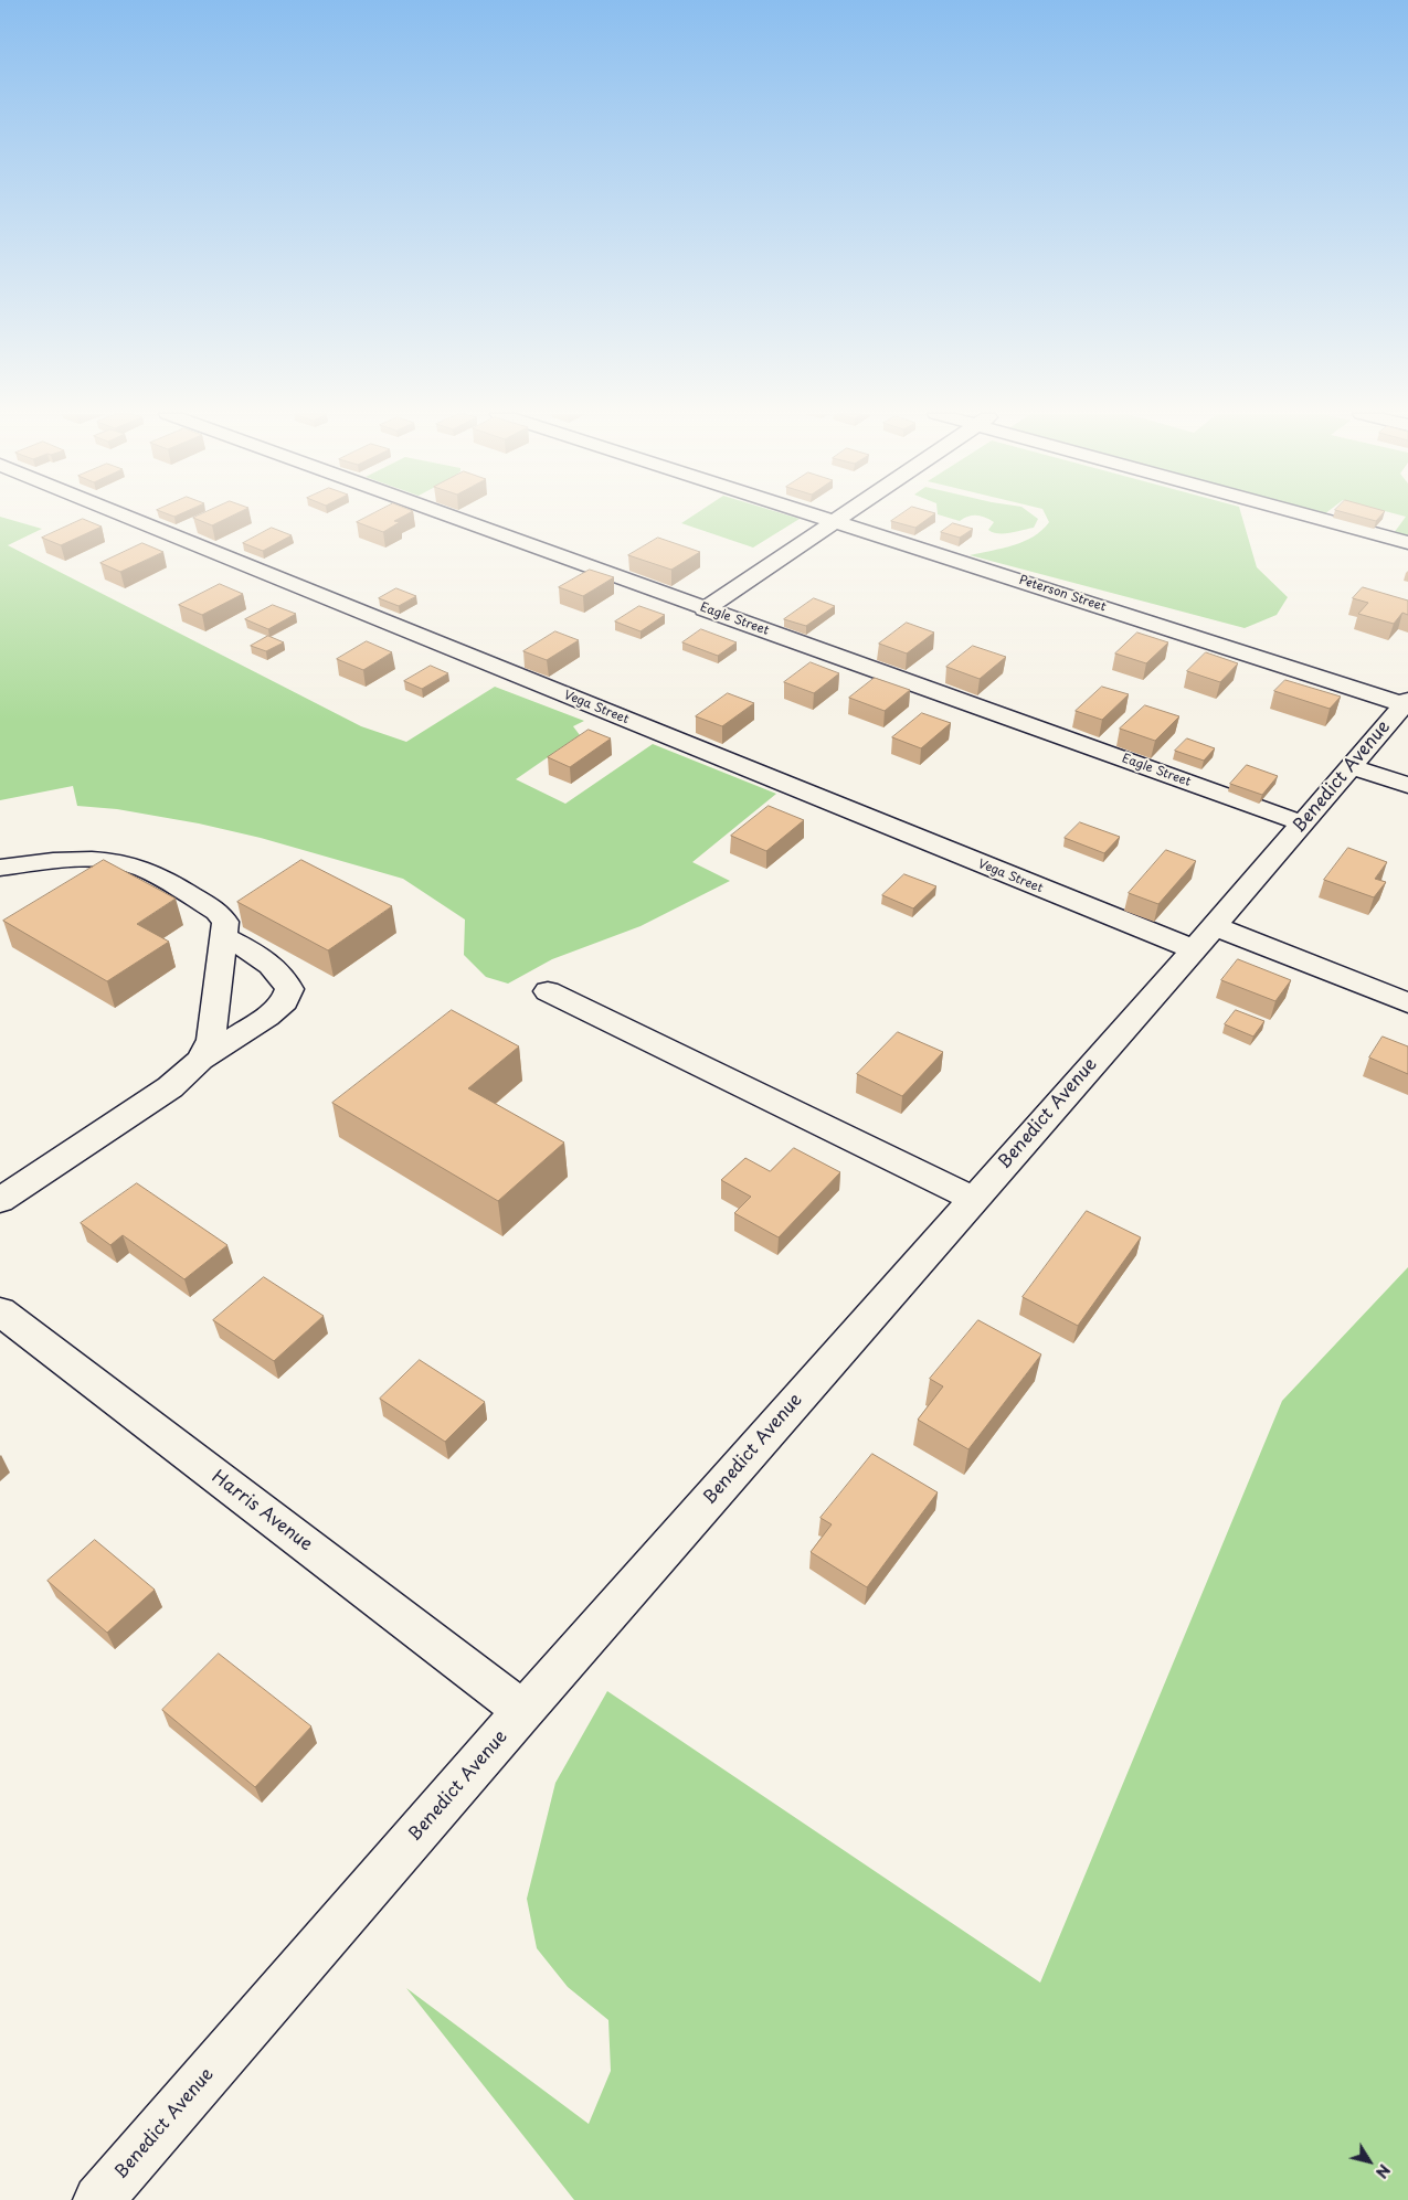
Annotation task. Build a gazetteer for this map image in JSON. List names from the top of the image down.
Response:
{
  "streets": {
    "street": [
      "Peterson Street",
      "Eagle Street",
      "Vega Street",
      "Benedict Avenue",
      "Harris Avenue"
    ]
  },
  "crossings": [
    ["Peterson Street", "Benedict Avenue"],
    ["Eagle Street", "Benedict Avenue"],
    ["Vega Street", "Benedict Avenue"],
    ["Benedict Avenue", "Harris Avenue"]
  ],
  "north": "bottom right"
}
